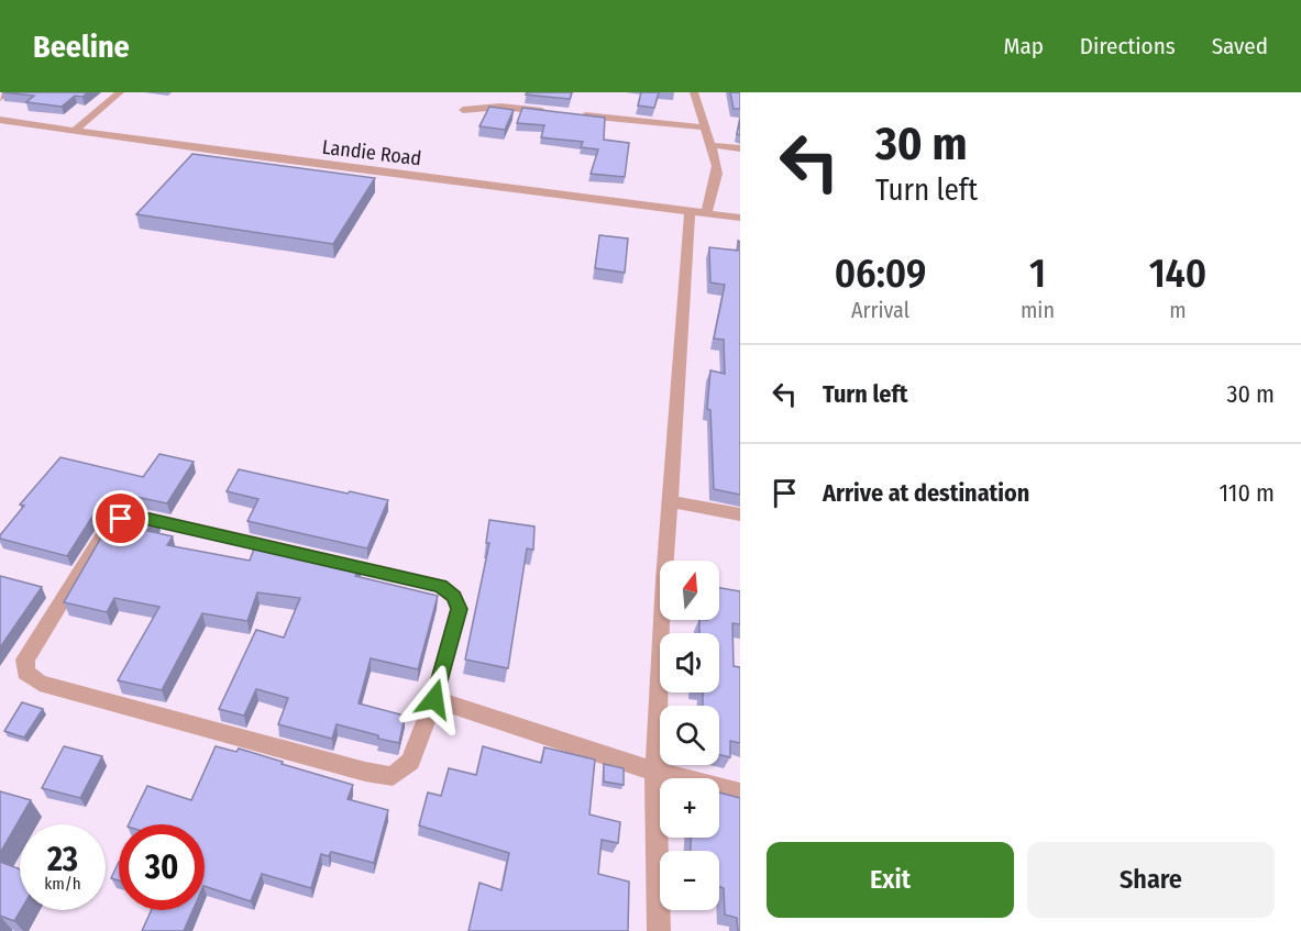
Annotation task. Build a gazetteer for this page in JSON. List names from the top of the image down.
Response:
{
  "streets": {
    "street": ["Landie Road"]
  },
  "north": "top",
  "page": {
    "header": "Beeline",
    "nav": ["Map", "Directions", "Saved"],
    "turn": ["30 m", "Turn left"],
    "eta": [
      "06:09",
      "Arrival",
      "1",
      "min",
      "140",
      "m"
    ],
    "list": [
      {
        "name": "Turn left",
        "value": "30 m"
      },
      {
        "name": "Arrive at destination",
        "value": "110 m"
      }
    ],
    "map_buttons": ["+", "−"],
    "speed": "23 km/h",
    "limit": "30",
    "buttons": ["Exit", "Share"]
  }
}
